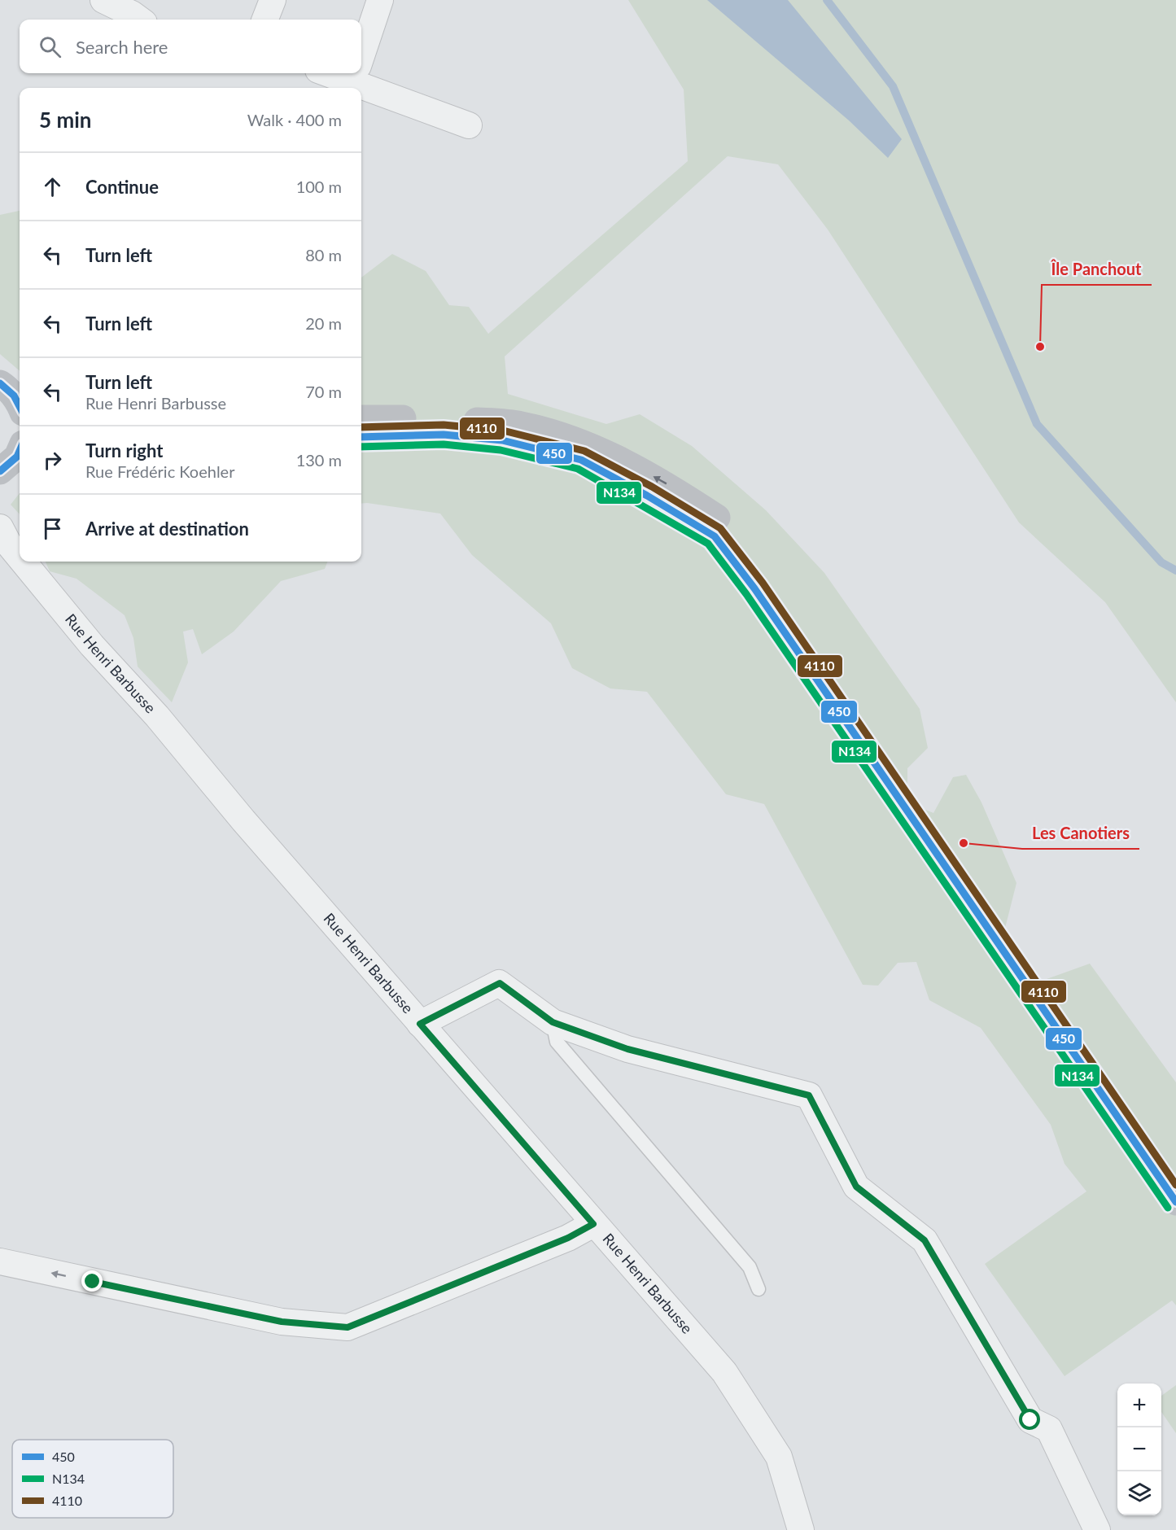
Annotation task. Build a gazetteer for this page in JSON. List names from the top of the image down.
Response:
{
  "streets": {
    "street": ["Rue Henri Barbusse"]
  },
  "places": ["Île Panchout", "Les Canotiers"],
  "lines": ["transit line 450", "transit line 4110", "transit line N134"],
  "legend": ["450", "N134", "4110"],
  "page": {
    "search": "Search here",
    "heading": ["5 min", "Walk · 400 m"],
    "list": [
      ["Continue", "100 m"],
      ["Turn left", "80 m"],
      ["Turn left", "20 m"],
      ["Turn left", "Rue Henri Barbusse", "70 m"],
      ["Turn right", "Rue Frédéric Koehler", "130 m"],
      "Arrive at destination"
    ],
    "map_buttons": ["+", "−"]
  }
}
